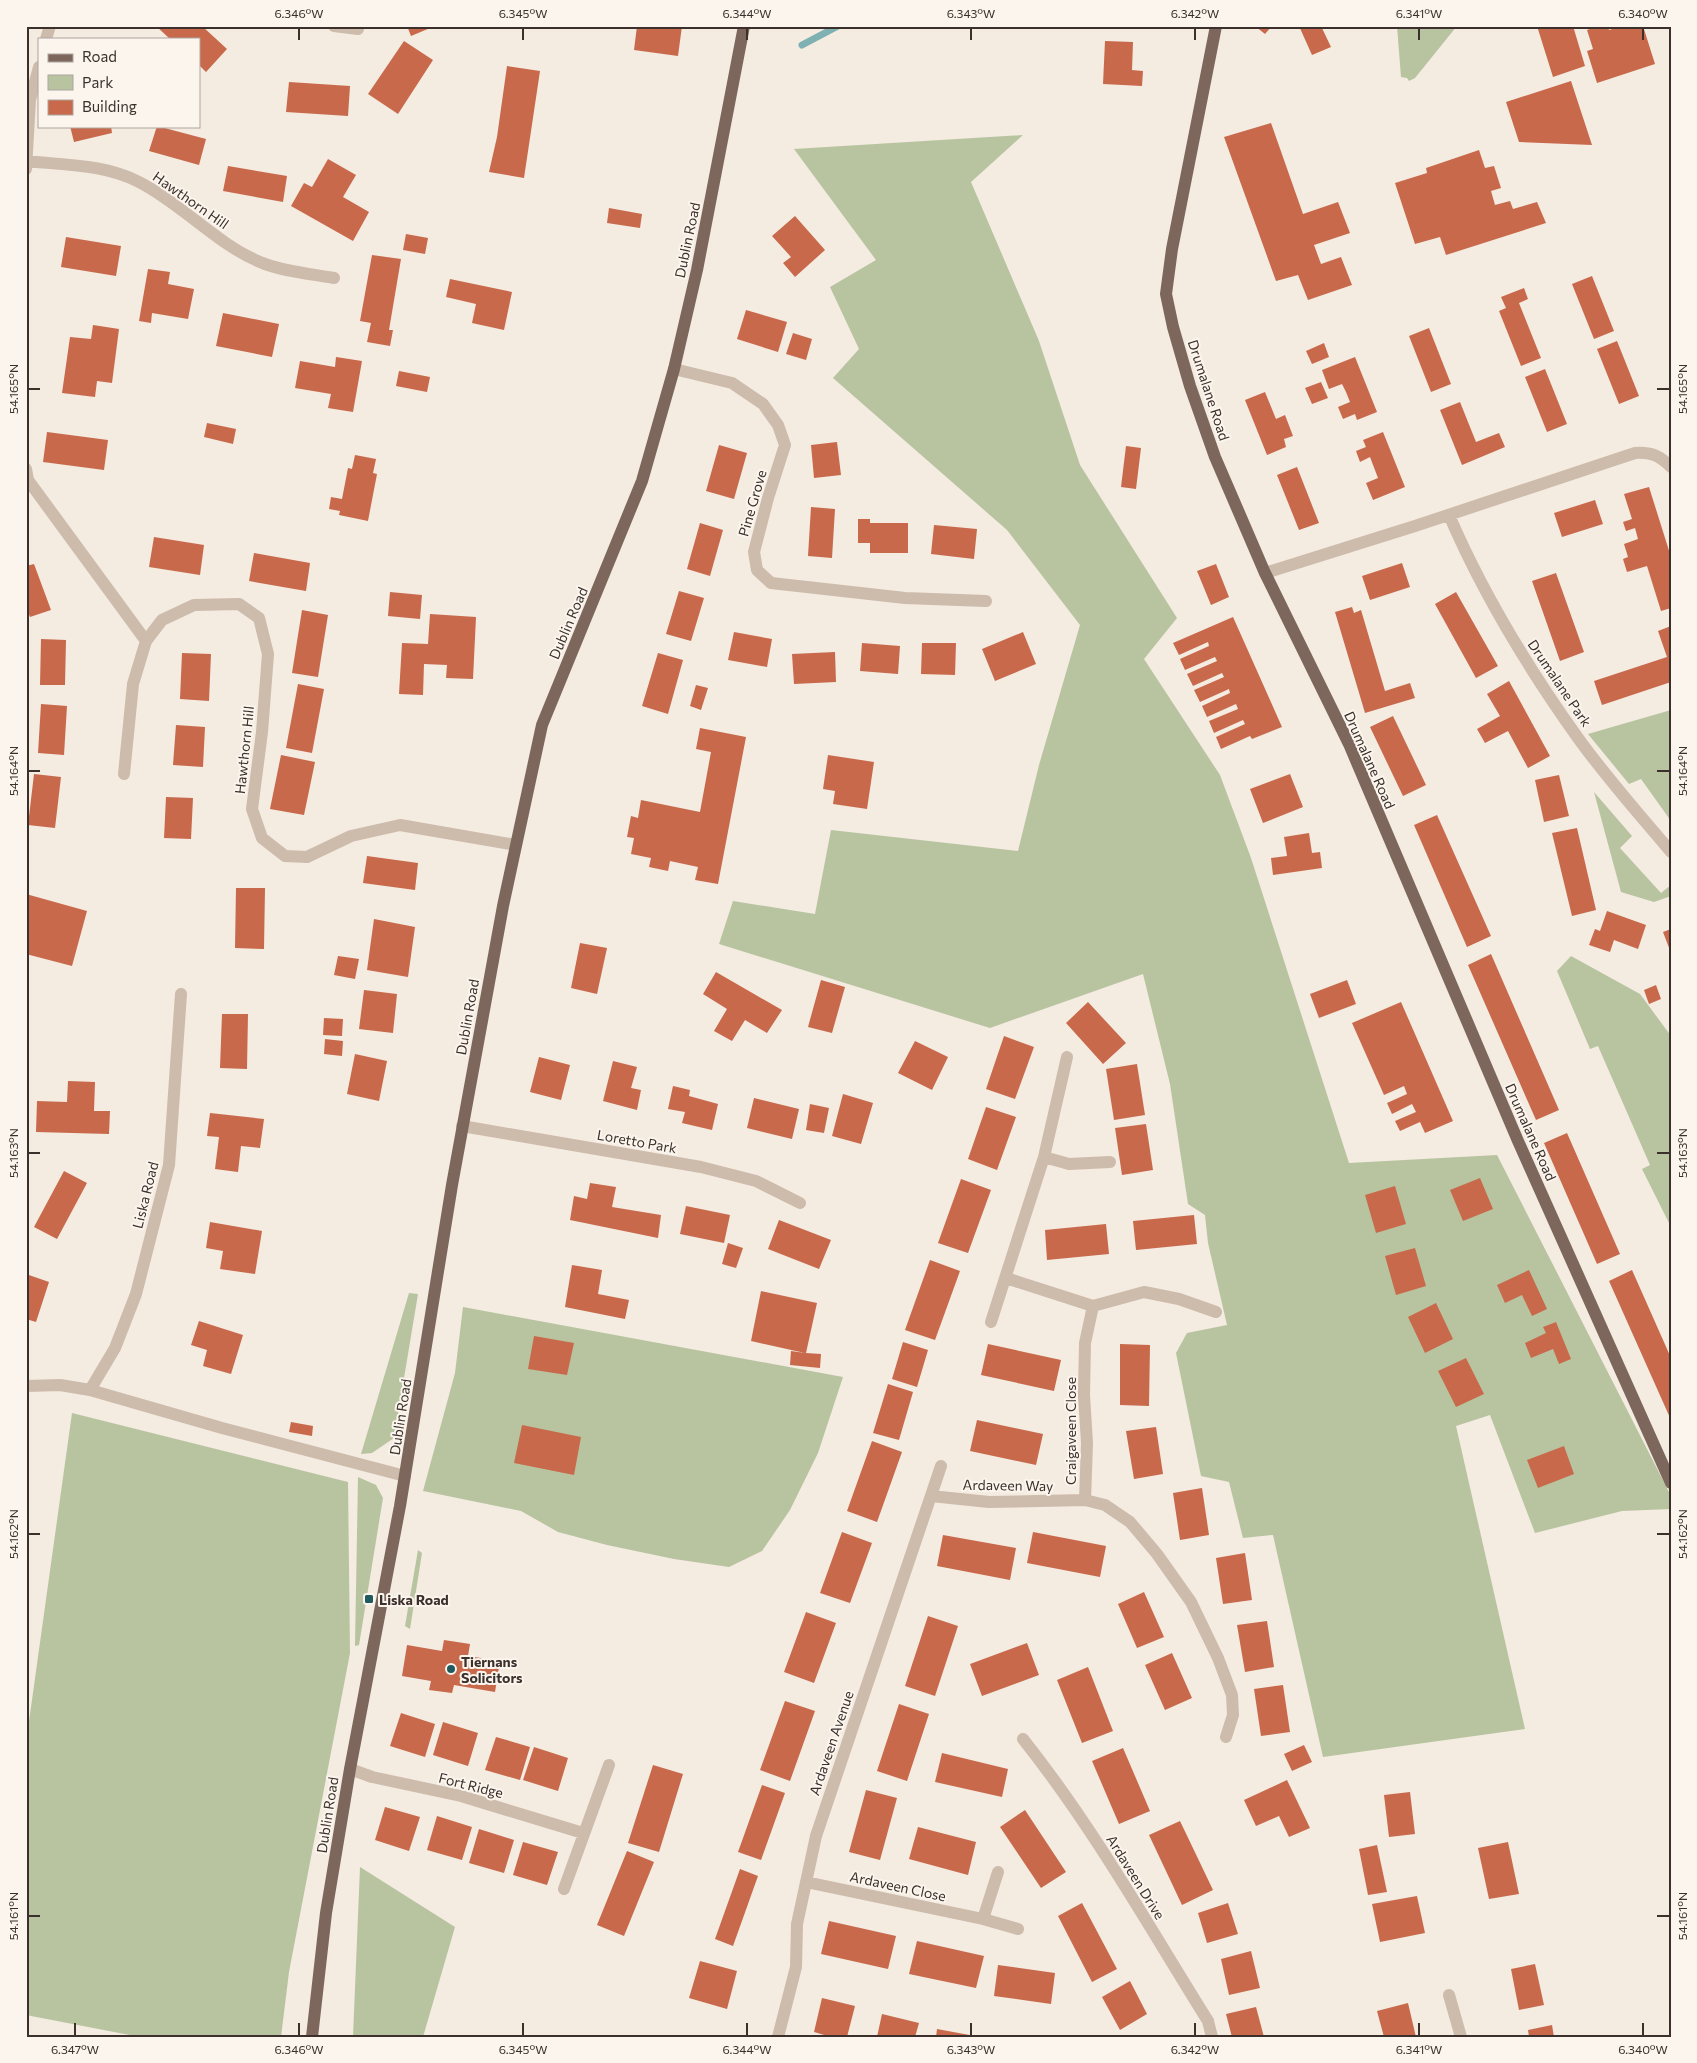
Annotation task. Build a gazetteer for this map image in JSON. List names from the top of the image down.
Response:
{
  "streets": {
    "main road": ["Dublin Road", "Drumalane Road"],
    "street": [
      "Hawthorn Hill",
      "Pine Grove",
      "Drumalane Park",
      "Loretto Park",
      "Liska Road",
      "Craigaveen Close",
      "Ardaveen Way",
      "Ardaveen Avenue",
      "Fort Ridge",
      "Ardaveen Drive",
      "Ardaveen Close"
    ]
  },
  "crossings": [
    ["Hawthorn Hill", "Dublin Road"],
    ["Dublin Road", "Pine Grove"],
    ["Dublin Road", "Loretto Park"],
    ["Dublin Road", "Fort Ridge"],
    ["Craigaveen Close", "Ardaveen Way"],
    ["Ardaveen Way", "Ardaveen Avenue"],
    ["Ardaveen Avenue", "Ardaveen Close"]
  ],
  "places": {
    "transit": ["Liska Road"],
    "other": ["Tiernans Solicitors"]
  },
  "legend": ["Road", "Park", "Building"],
  "coordinates": [
    "6.346°W",
    "6.345°W",
    "6.344°W",
    "6.343°W",
    "6.342°W",
    "6.341°W",
    "6.340°W",
    "54.165°N",
    "54.164°N",
    "54.163°N",
    "54.162°N",
    "54.161°N",
    "6.347°W"
  ]
}
